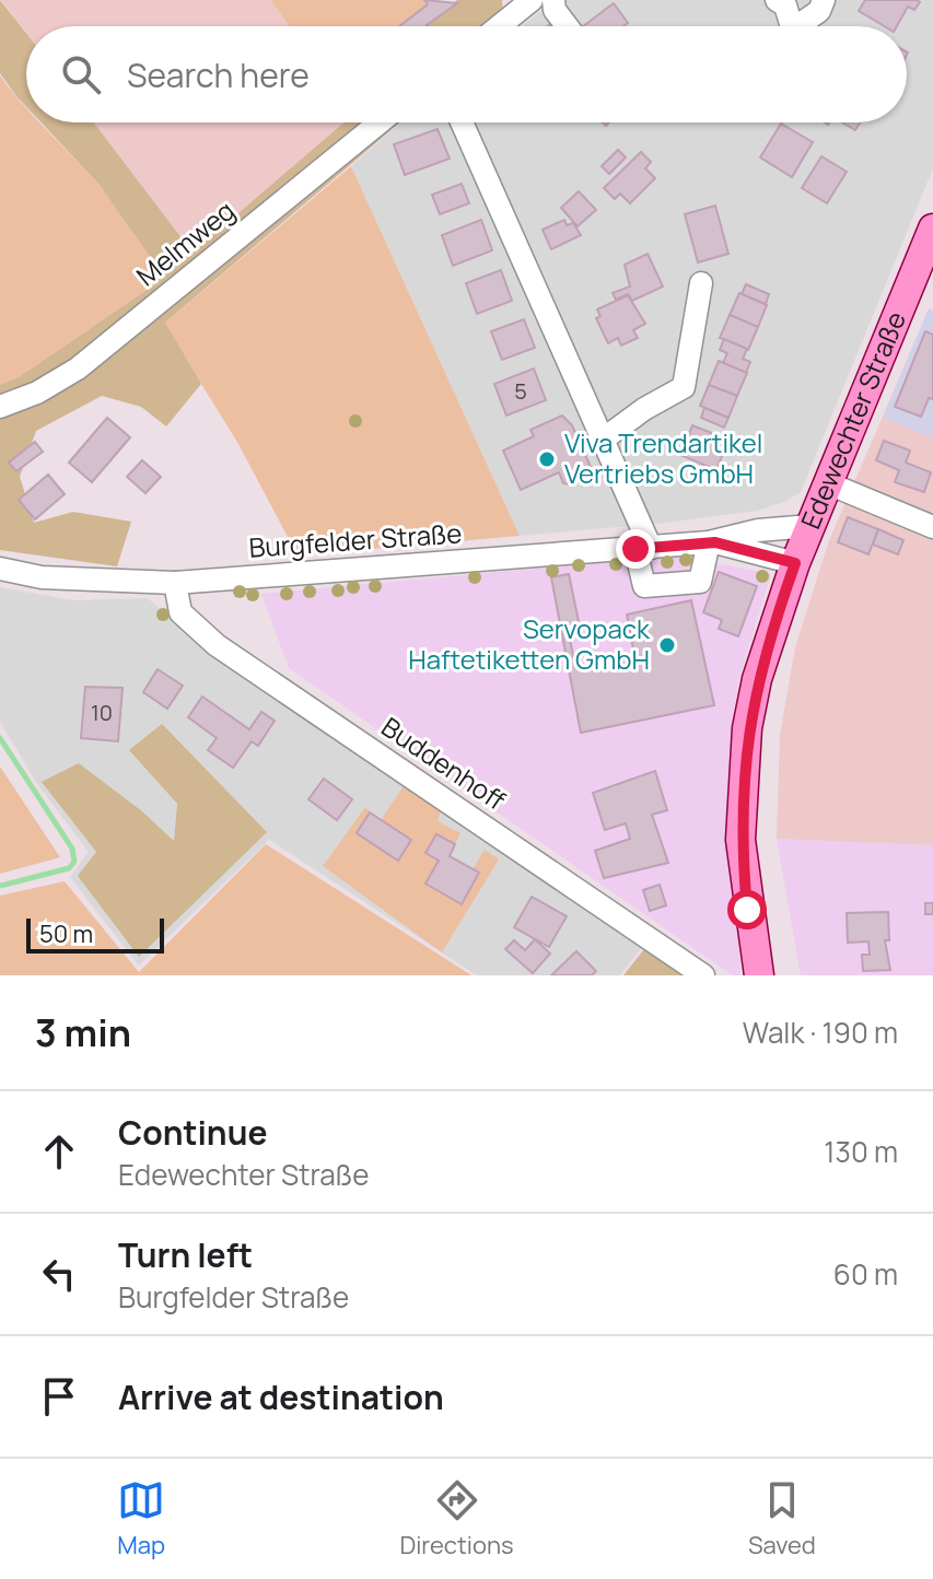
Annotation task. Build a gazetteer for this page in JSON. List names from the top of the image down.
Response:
{
  "streets": {
    "main road": ["Edewechter Straße"],
    "street": ["Melmweg", "Burgfelder Straße", "Buddenhoff"]
  },
  "crossings": [
    ["Edewechter Straße", "Burgfelder Straße"],
    ["Burgfelder Straße", "Buddenhoff"]
  ],
  "places": ["Viva Trendartikel Vertriebs GmbH", "Servopack Haftetiketten GmbH"],
  "house_numbers": ["5", "10"],
  "scale_bar": "50 m",
  "page": {
    "search": "Search here",
    "scale": "50 m",
    "heading": ["3 min", "Walk · 190 m"],
    "list": [
      ["Continue", "Edewechter Straße", "130 m"],
      ["Turn left", "Burgfelder Straße", "60 m"],
      "Arrive at destination"
    ],
    "nav": ["Map", "Directions", "Saved"]
  }
}
